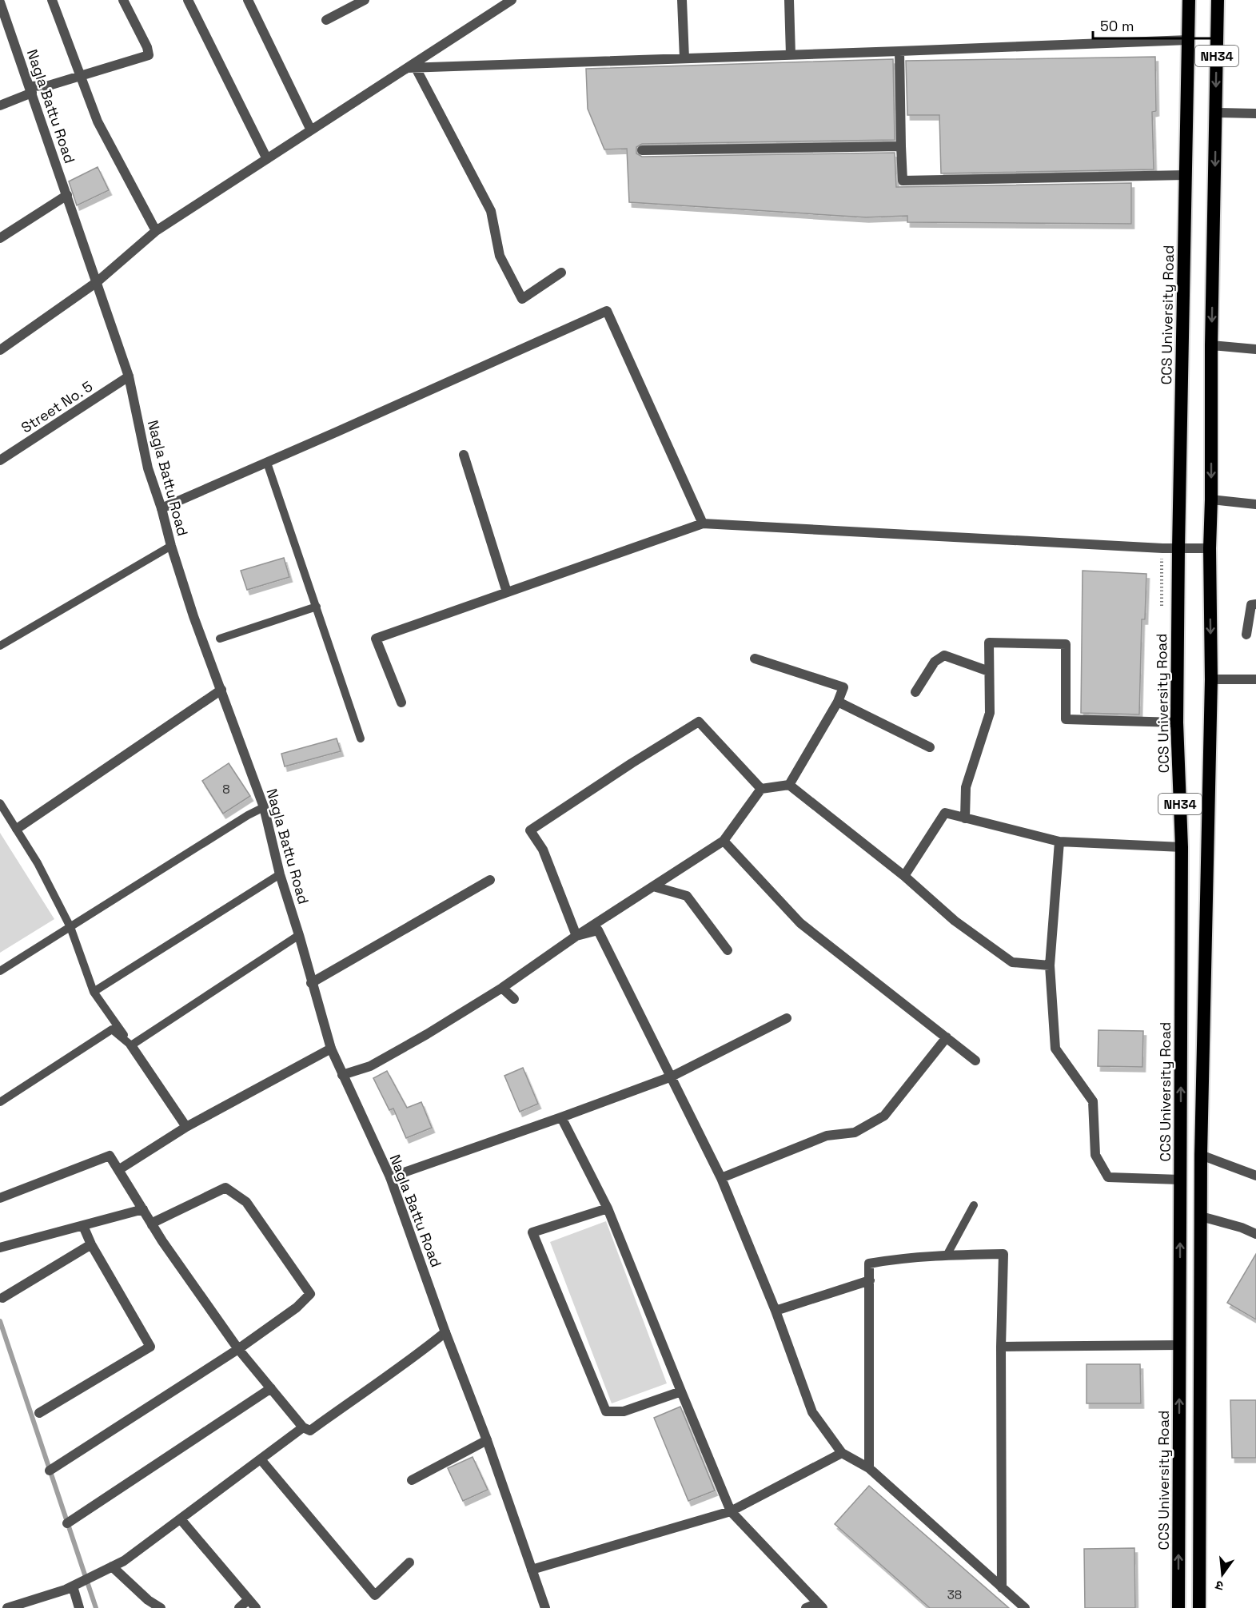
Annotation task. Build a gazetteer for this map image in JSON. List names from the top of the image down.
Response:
{
  "streets": {
    "highway": ["NH34", "CCS University Road"],
    "street": ["Nagla Battu Road", "Street No. 5"]
  },
  "crossings": [
    ["Nagla Battu Road", "Street No. 5"]
  ],
  "house_numbers": ["8", "38"],
  "scale_bar": "50 m",
  "north": "bottom"
}
